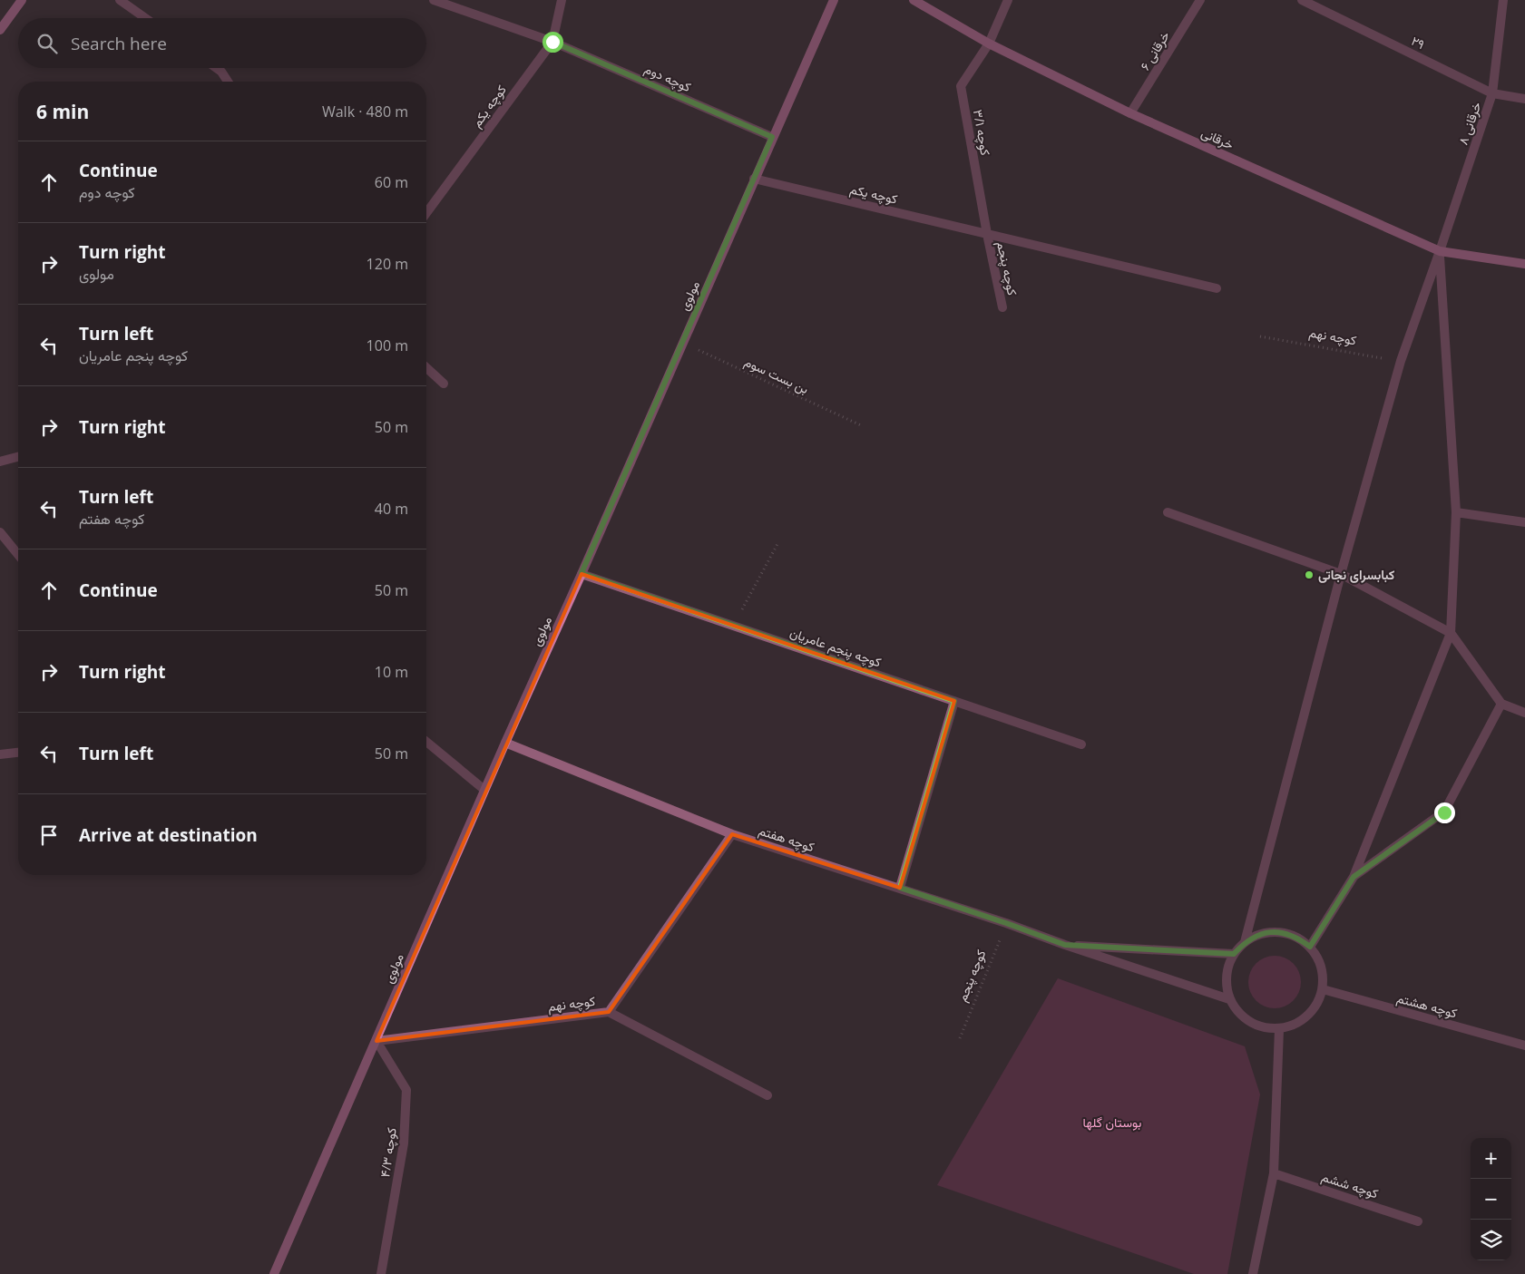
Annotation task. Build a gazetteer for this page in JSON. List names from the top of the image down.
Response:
{
  "streets": {
    "street": [
      "۲۹",
      "خرقانی ۶",
      "کوچه دوم",
      "کوچه یکم",
      "خرقانی ۸",
      "کوچه ۳/۱",
      "خرقانی",
      "کوچه پنجم",
      "مولوی",
      "کوچه نهم",
      "کوچه پنجم عامریان",
      "کوچه هفتم",
      "کوچه هشتم",
      "کوچه ۴/۳",
      "کوچه ششم"
    ],
    "path": ["بن بست سوم"]
  },
  "crossings": [
    ["۲۹", "خرقانی ۸"],
    ["خرقانی ۶", "خرقانی"],
    ["کوچه دوم", "کوچه یکم"],
    ["کوچه دوم", "مولوی"],
    ["کوچه یکم", "کوچه ۳/۱"],
    ["کوچه یکم", "کوچه پنجم"],
    ["کوچه یکم", "مولوی"],
    ["خرقانی ۸", "خرقانی"],
    ["خرقانی ۸", "کوچه نهم"],
    ["خرقانی ۸", "کوچه هفتم"],
    ["خرقانی ۸", "کوچه هشتم"],
    ["کوچه ۳/۱", "خرقانی"],
    ["کوچه ۳/۱", "کوچه پنجم"],
    ["کوچه پنجم", "کوچه هفتم"],
    ["مولوی", "کوچه نهم"],
    ["مولوی", "بن بست سوم"],
    ["مولوی", "کوچه پنجم عامریان"],
    ["مولوی", "کوچه هفتم"],
    ["مولوی", "کوچه ۴/۳"],
    ["کوچه نهم", "کوچه هفتم"],
    ["کوچه نهم", "کوچه ۴/۳"],
    ["کوچه هفتم", "کوچه هشتم"]
  ],
  "parks": ["بوستان گلها"],
  "places": ["کبابسرای نجاتی"],
  "page": {
    "search": "Search here",
    "heading": ["6 min", "Walk · 480 m"],
    "list": [
      ["Continue", "کوچه دوم", "60 m"],
      ["Turn right", "مولوی", "120 m"],
      ["Turn left", "کوچه پنجم عامریان", "100 m"],
      ["Turn right", "50 m"],
      ["Turn left", "کوچه هفتم", "40 m"],
      ["Continue", "50 m"],
      ["Turn right", "10 m"],
      ["Turn left", "50 m"],
      "Arrive at destination"
    ],
    "map_buttons": ["+", "−"]
  }
}
